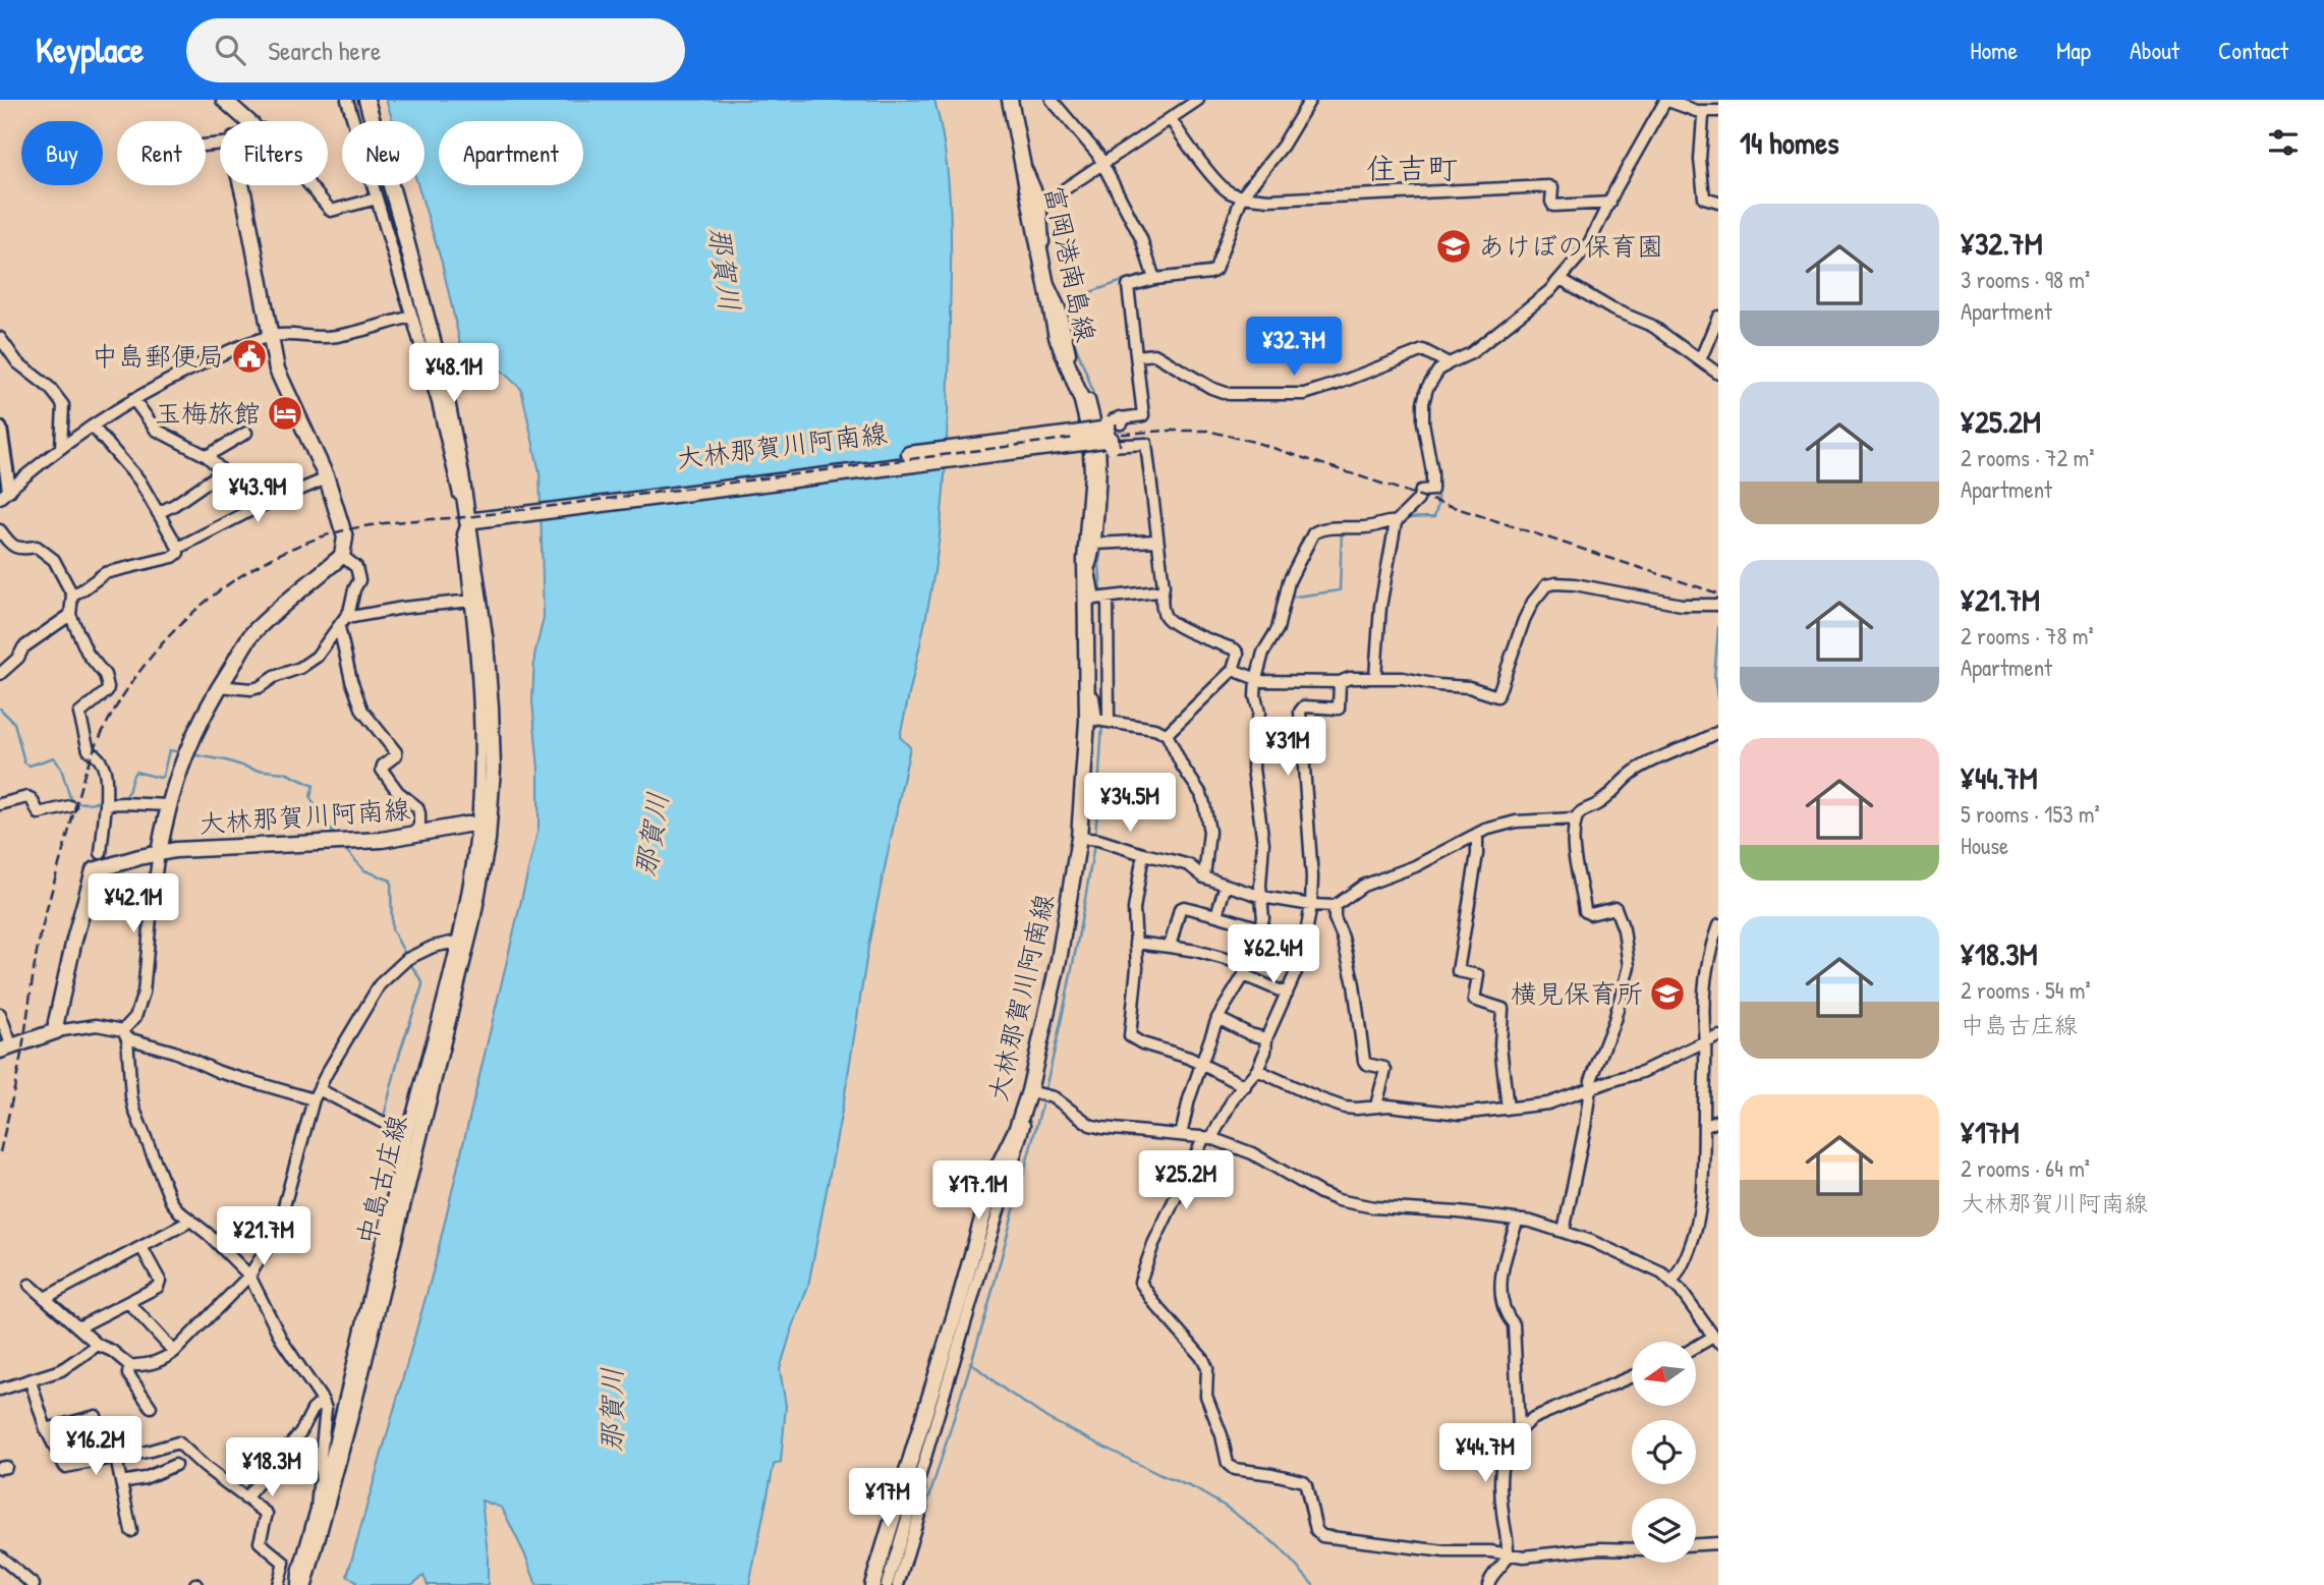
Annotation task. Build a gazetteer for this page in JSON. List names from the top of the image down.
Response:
{
  "streets": {
    "main road": ["富岡港南島線", "大林那賀川阿南線", "中島古庄線"]
  },
  "crossings": [
    ["富岡港南島線", "大林那賀川阿南線"]
  ],
  "districts": ["住吉町"],
  "water": ["那賀川"],
  "places": {
    "school or university": ["あけぼの保育園", "横見保育所"],
    "public building": ["中島郵便局"],
    "hotel": ["玉梅旅館"]
  },
  "north": "left",
  "page": {
    "header": "Keyplace",
    "search": "Search here",
    "nav": [
      "Home",
      "Map",
      "About",
      "Contact"
    ],
    "heading": "14 homes",
    "chip": [
      "Buy",
      "Rent",
      "Filters",
      "New",
      "Apartment"
    ],
    "list": [
      {
        "name": "¥32.7M",
        "note": "3 rooms · 98 m² · Apartment"
      },
      {
        "name": "¥25.2M",
        "note": "2 rooms · 72 m² · Apartment"
      },
      {
        "name": "¥21.7M",
        "note": "2 rooms · 78 m² · Apartment"
      },
      {
        "name": "¥44.7M",
        "note": "5 rooms · 153 m² · House"
      },
      {
        "name": "¥18.3M",
        "note": "2 rooms · 54 m² · 中島古庄線"
      },
      {
        "name": "¥17M",
        "note": "2 rooms · 64 m² · 大林那賀川阿南線"
      }
    ],
    "price": [
      "¥32.7M",
      "¥48.1M",
      "¥43.9M",
      "¥31M",
      "¥34.5M",
      "¥42.1M",
      "¥62.4M",
      "¥25.2M",
      "¥17.1M",
      "¥21.7M",
      "¥16.2M",
      "¥44.7M",
      "¥18.3M",
      "¥17M"
    ]
  }
}
